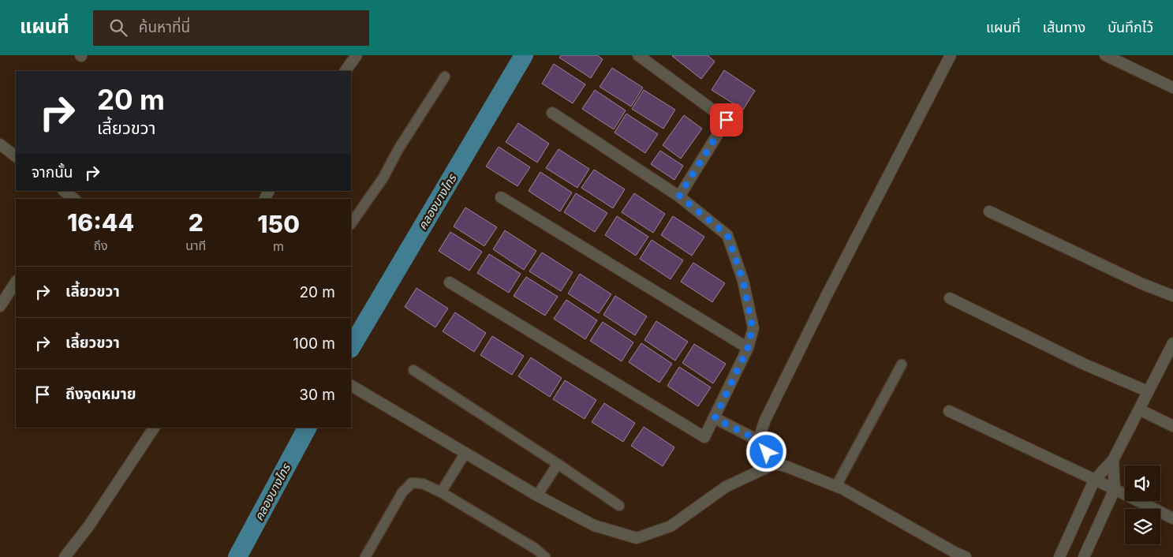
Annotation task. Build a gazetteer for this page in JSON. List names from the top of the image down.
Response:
{
  "water": ["คลองบางไทร"],
  "page": {
    "header": "แผนที่",
    "search": "ค้นหาที่นี่",
    "nav": ["แผนที่", "เส้นทาง", "บันทึกไว้"],
    "turn": ["20 m", "เลี้ยวขวา"],
    "then": "จากนั้น",
    "eta": [
      "16:44",
      "ถึง",
      "2",
      "นาที",
      "150",
      "m"
    ],
    "list": [
      {
        "name": "เลี้ยวขวา",
        "value": "20 m"
      },
      {
        "name": "เลี้ยวขวา",
        "value": "100 m"
      },
      {
        "name": "ถึงจุดหมาย",
        "value": "30 m"
      }
    ]
  }
}
